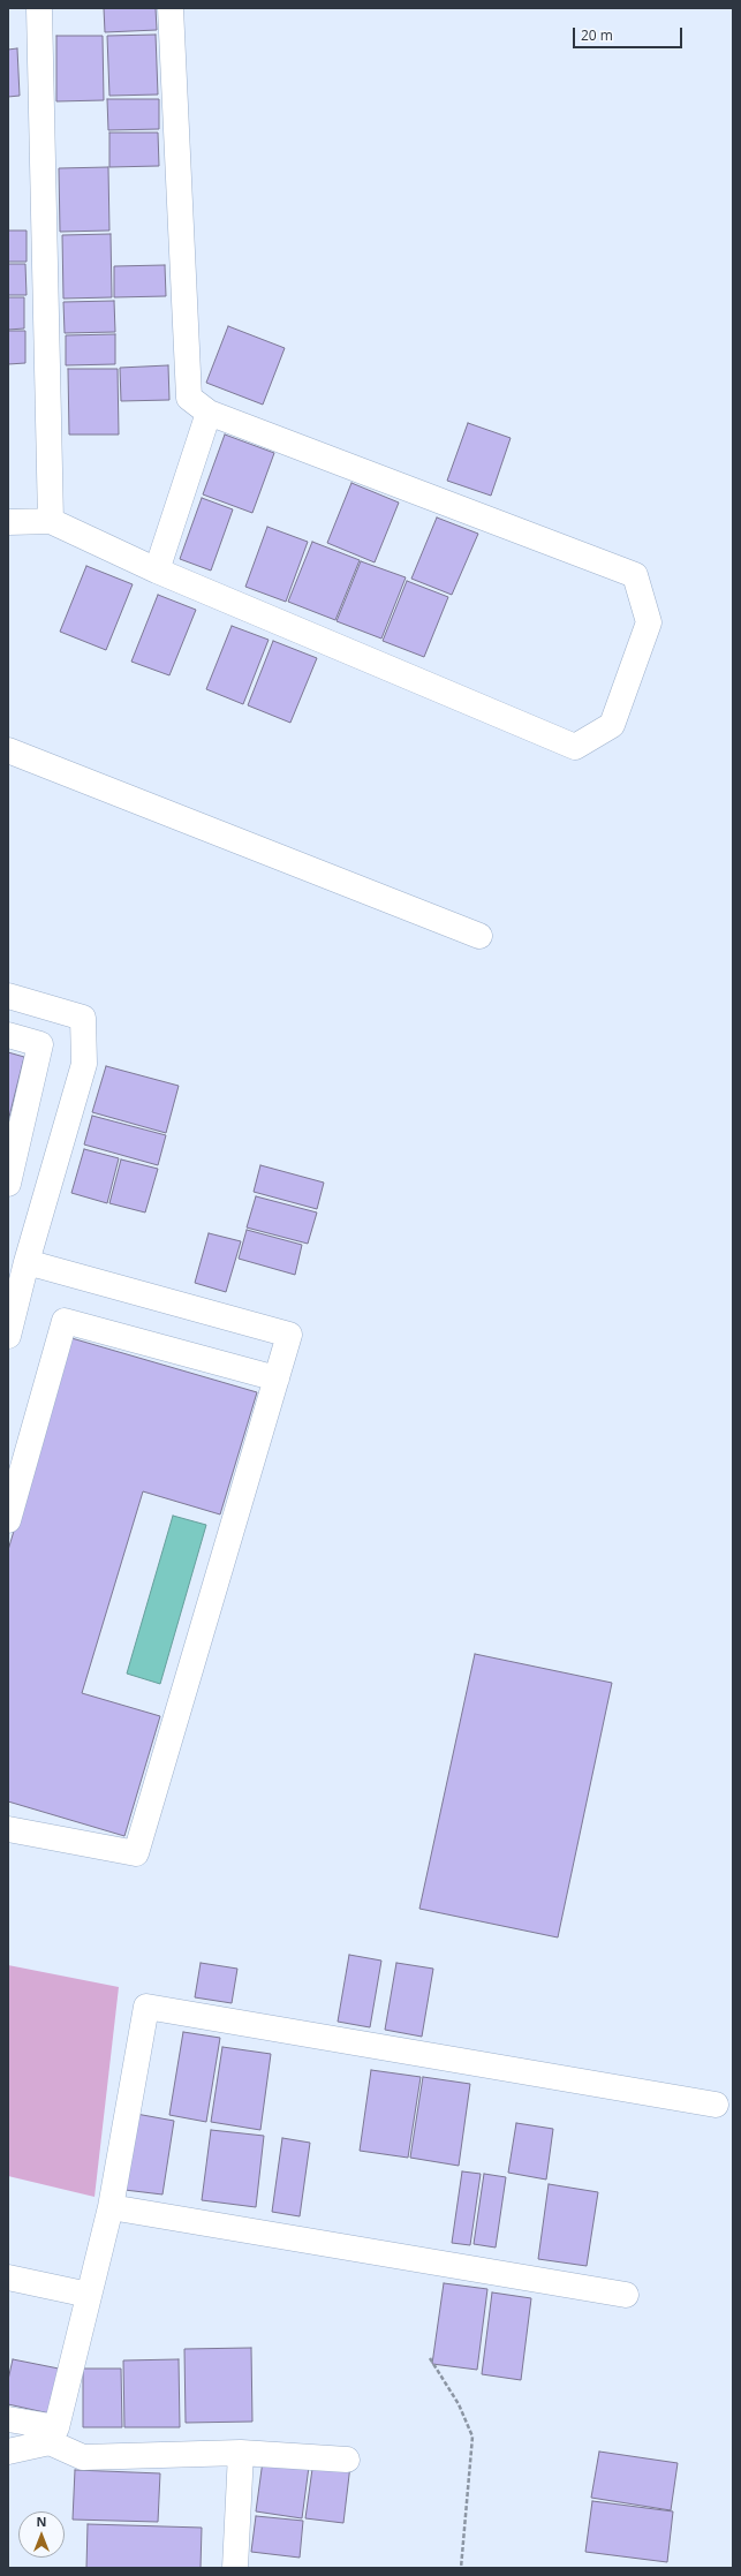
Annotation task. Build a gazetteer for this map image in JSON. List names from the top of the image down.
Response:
{
  "scale_bar": "20 m",
  "north": "top"
}
